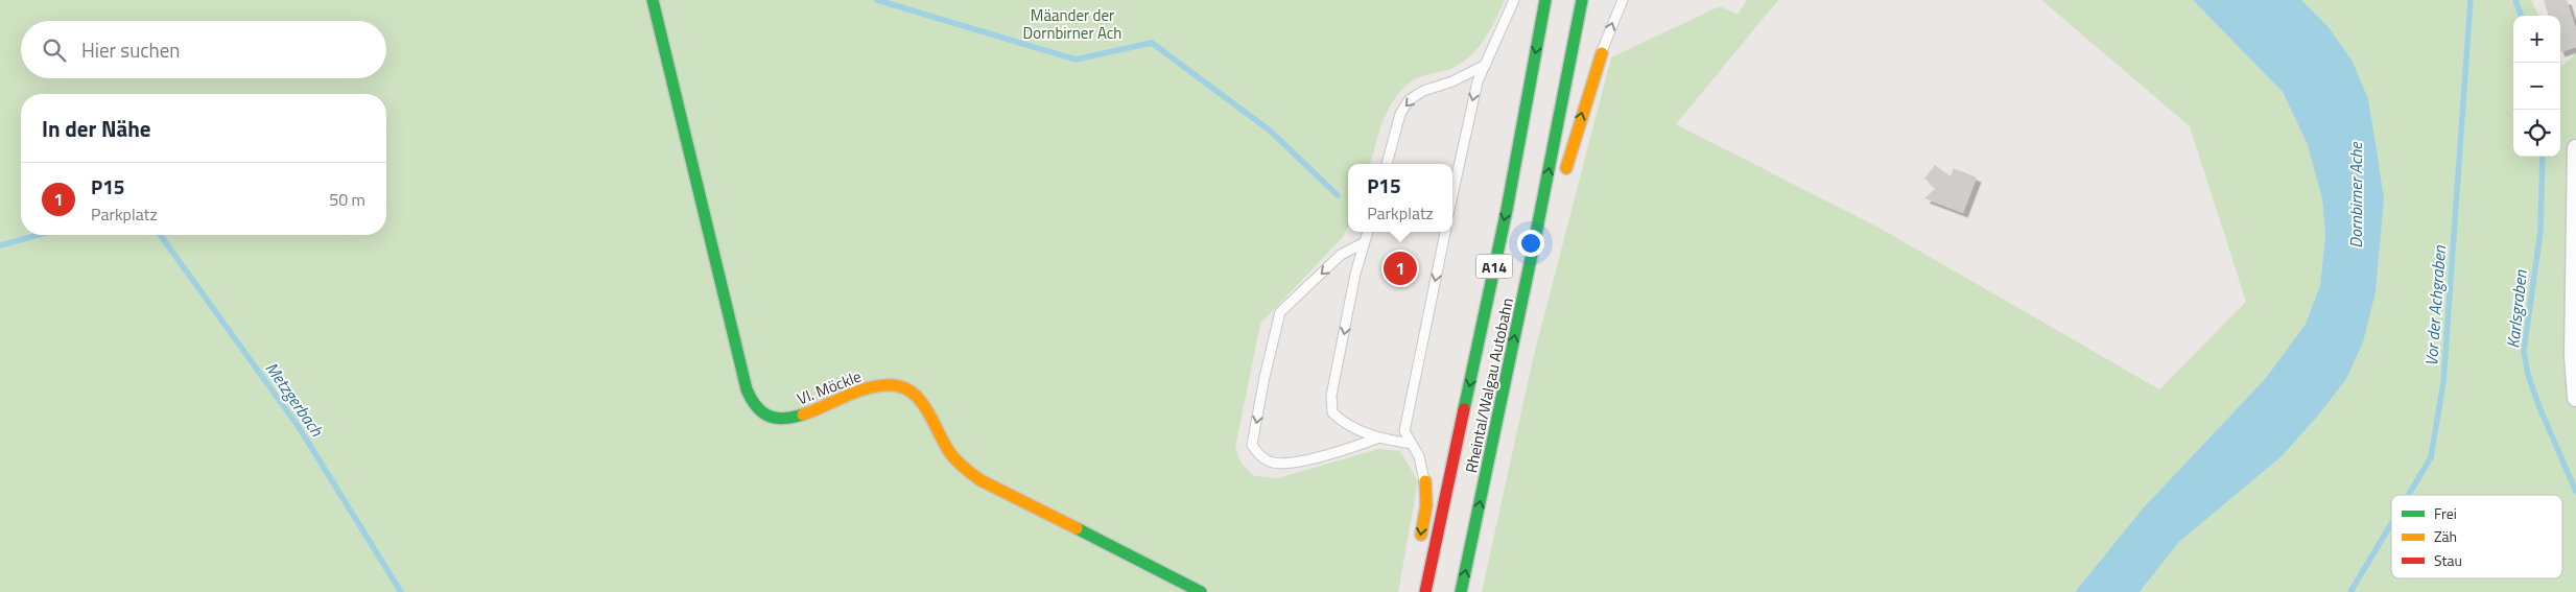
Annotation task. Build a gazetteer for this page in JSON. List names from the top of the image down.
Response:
{
  "streets": {
    "main road": ["A14", "Rheintal/Walgau Autobahn", "VI. Möckle"]
  },
  "water": [
    "Dornbirner Ache",
    "Vor der Achgraben",
    "Karlsgraben",
    "Metzgerbach"
  ],
  "parks": ["Mäander der Dornbirner Ach"],
  "legend": ["Frei", "Zäh", "Stau"],
  "page": {
    "map_buttons": ["+", "−"],
    "search": "Hier suchen",
    "heading": "In der Nähe",
    "list": [
      {
        "mark": "1",
        "name": "P15",
        "note": "Parkplatz",
        "value": "50 m"
      }
    ],
    "popup": ["P15", "Parkplatz"],
    "pins": "1"
  }
}
